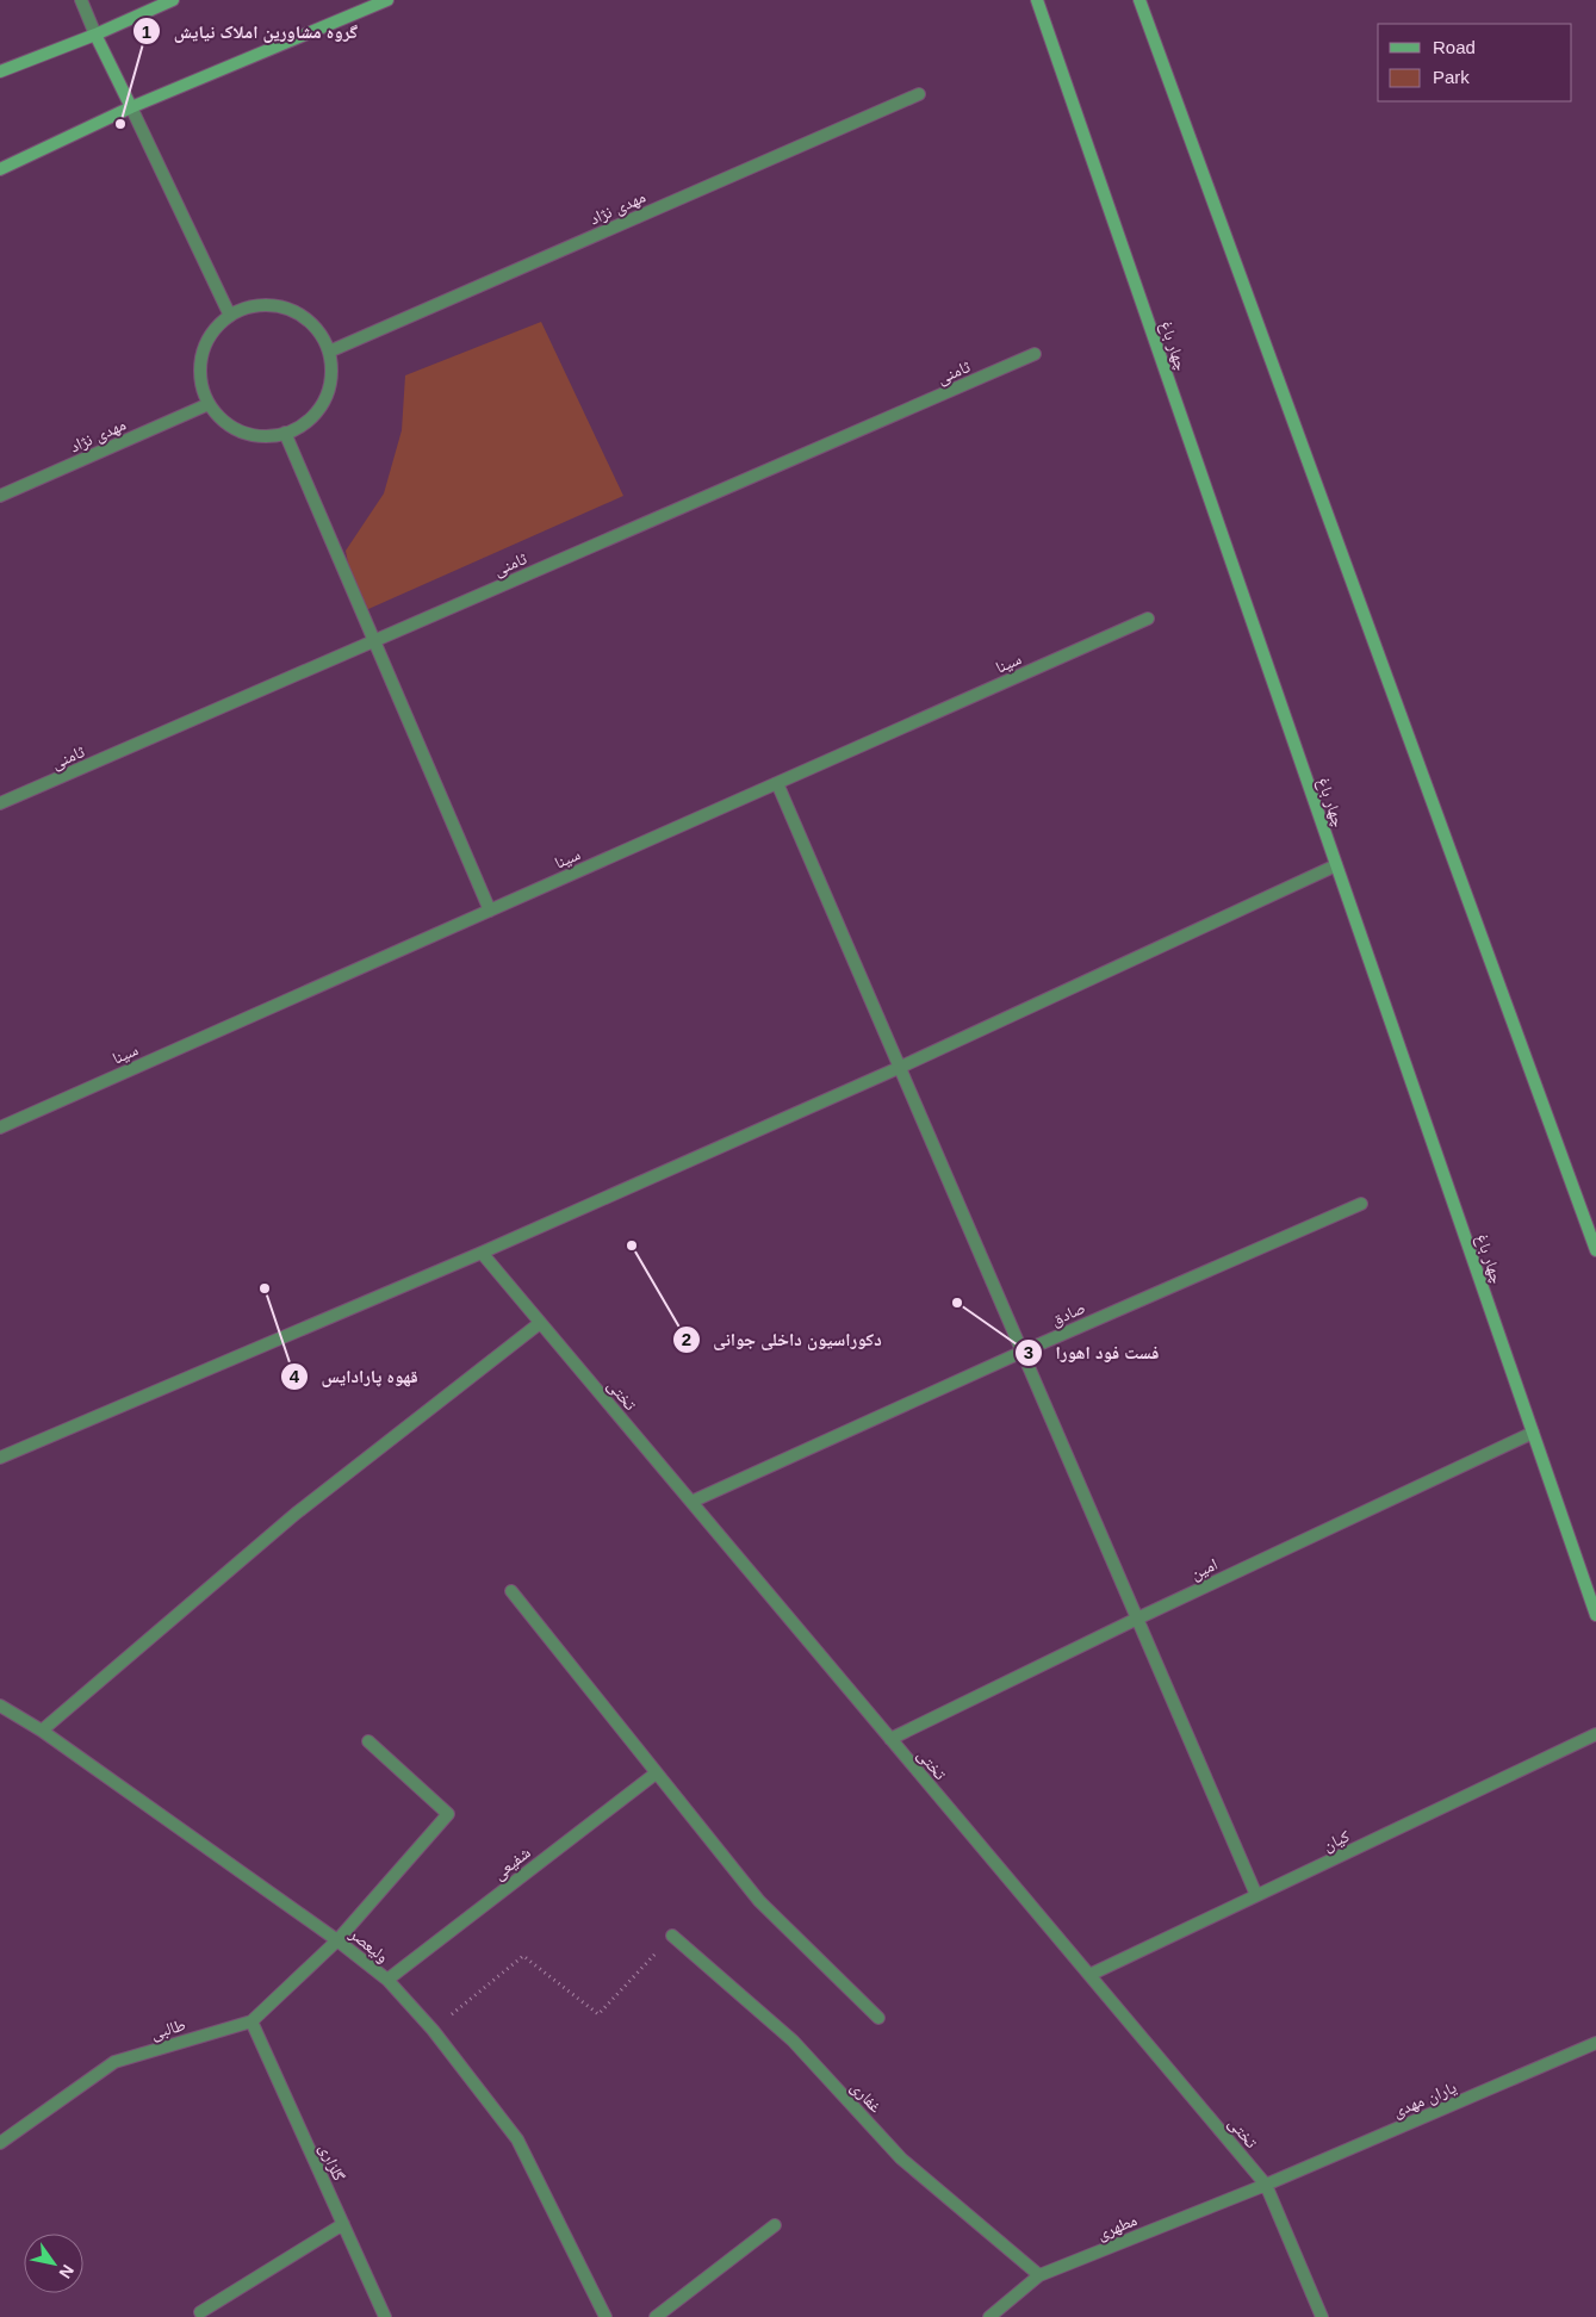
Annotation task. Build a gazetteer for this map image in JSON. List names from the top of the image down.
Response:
{
  "streets": {
    "street": [
      "مهدی نژاد",
      "چهار باغ",
      "ثامنی",
      "سینا",
      "صادق",
      "تختی",
      "امین",
      "کیان",
      "شفیعی",
      "ولیعصر",
      "طالبی",
      "غفاری",
      "یاران مهدی",
      "گلزاری",
      "مطهری"
    ]
  },
  "crossings": [
    ["چهار باغ", "امین"],
    ["صادق", "تختی"],
    ["تختی", "امین"],
    ["تختی", "کیان"],
    ["تختی", "یاران مهدی"],
    ["تختی", "مطهری"],
    ["شفیعی", "ولیعصر"],
    ["ولیعصر", "طالبی"],
    ["طالبی", "گلزاری"],
    ["غفاری", "مطهری"],
    ["یاران مهدی", "مطهری"]
  ],
  "places": [
    "گروه مشاورین املاک نیایش",
    "دکوراسیون داخلی جوانی",
    "قهوه پارادایس",
    "فست فود اهورا"
  ],
  "legend": ["Road", "Park"],
  "north": "bottom right"
}
